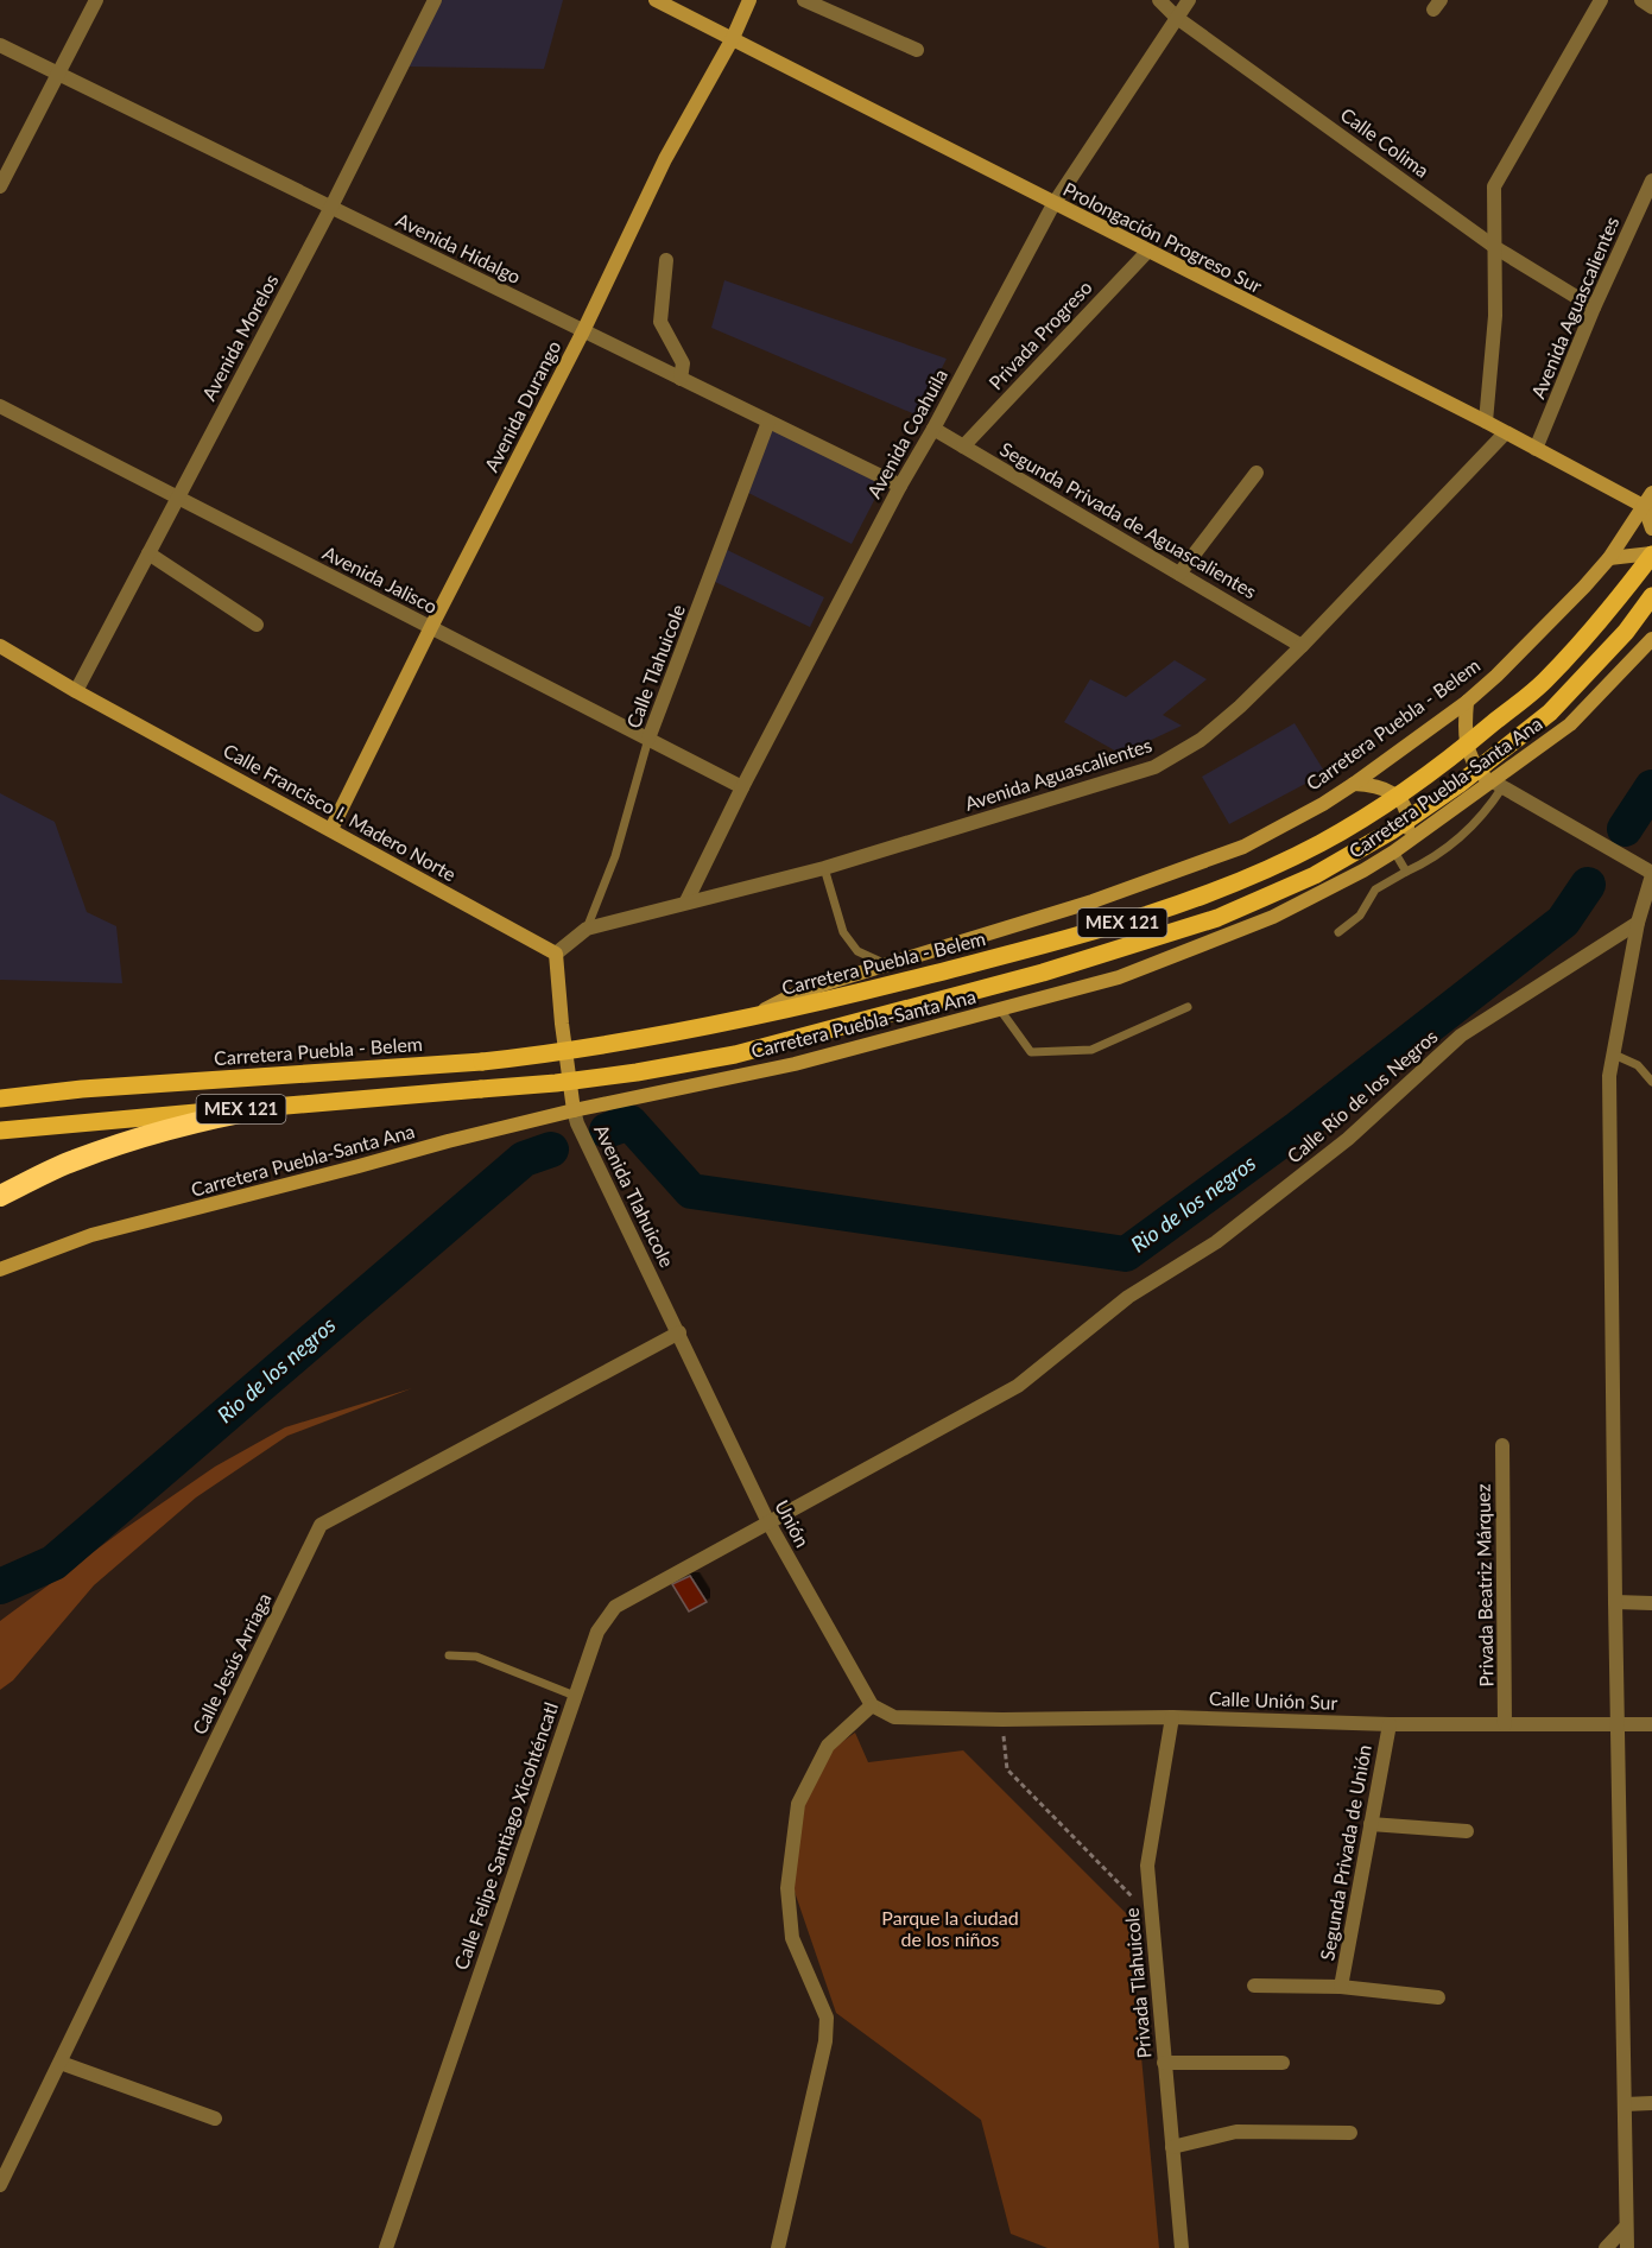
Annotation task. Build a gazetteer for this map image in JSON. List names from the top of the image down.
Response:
{
  "streets": {
    "main road": ["Carretera Puebla - Belem", "MEX 121"],
    "street": [
      "Calle Colima",
      "Prolongación Progreso Sur",
      "Avenida Hidalgo",
      "Avenida Aguascalientes",
      "Privada Progreso",
      "Avenida Morelos",
      "Avenida Durango",
      "Avenida Coahuila",
      "Segunda Privada de Aguascalientes",
      "Avenida Jalisco",
      "Calle Tlahuicole",
      "Carretera Puebla-Santa Ana",
      "Calle Francisco I. Madero Norte",
      "Calle Río de los Negros",
      "Avenida Tlahuicole",
      "Unión",
      "Privada Beatriz Márquez",
      "Calle Jesús Arriaga",
      "Calle Unión Sur",
      "Calle Felipe Santiago Xicohténcatl",
      "Segunda Privada de Unión",
      "Privada Tlahuicole"
    ]
  },
  "crossings": [
    ["Calle Colima", "Avenida Aguascalientes"],
    ["Calle Colima", "Avenida Coahuila"],
    ["Prolongación Progreso Sur", "Avenida Aguascalientes"],
    ["Prolongación Progreso Sur", "Privada Progreso"],
    ["Prolongación Progreso Sur", "Avenida Durango"],
    ["Prolongación Progreso Sur", "Avenida Coahuila"],
    ["Prolongación Progreso Sur", "Carretera Puebla - Belem"],
    ["Avenida Hidalgo", "Avenida Morelos"],
    ["Avenida Hidalgo", "Avenida Durango"],
    ["Avenida Hidalgo", "Avenida Coahuila"],
    ["Avenida Hidalgo", "Calle Tlahuicole"],
    ["Avenida Aguascalientes", "Avenida Coahuila"],
    ["Avenida Aguascalientes", "Segunda Privada de Aguascalientes"],
    ["Avenida Aguascalientes", "Calle Tlahuicole"],
    ["Avenida Aguascalientes", "Calle Francisco I. Madero Norte"],
    ["Avenida Aguascalientes", "Avenida Tlahuicole"],
    ["Privada Progreso", "Segunda Privada de Aguascalientes"],
    ["Avenida Morelos", "Avenida Jalisco"],
    ["Avenida Morelos", "Calle Francisco I. Madero Norte"],
    ["Avenida Durango", "Avenida Jalisco"],
    ["Avenida Durango", "Calle Francisco I. Madero Norte"],
    ["Avenida Coahuila", "Segunda Privada de Aguascalientes"],
    ["Avenida Coahuila", "Avenida Jalisco"],
    ["Avenida Jalisco", "Calle Tlahuicole"],
    ["Carretera Puebla-Santa Ana", "Avenida Tlahuicole"],
    ["Calle Francisco I. Madero Norte", "Avenida Tlahuicole"],
    ["Calle Río de los Negros", "Unión"],
    ["Calle Río de los Negros", "Calle Felipe Santiago Xicohténcatl"],
    ["Avenida Tlahuicole", "Unión"],
    ["Avenida Tlahuicole", "Calle Jesús Arriaga"],
    ["Unión", "Calle Jesús Arriaga"],
    ["Unión", "Calle Unión Sur"],
    ["Unión", "Calle Felipe Santiago Xicohténcatl"],
    ["Privada Beatriz Márquez", "Calle Unión Sur"],
    ["Calle Unión Sur", "Segunda Privada de Unión"],
    ["Calle Unión Sur", "Privada Tlahuicole"]
  ],
  "water": ["Rio de los negros"],
  "parks": ["Parque la ciudad de los niños"]
}
